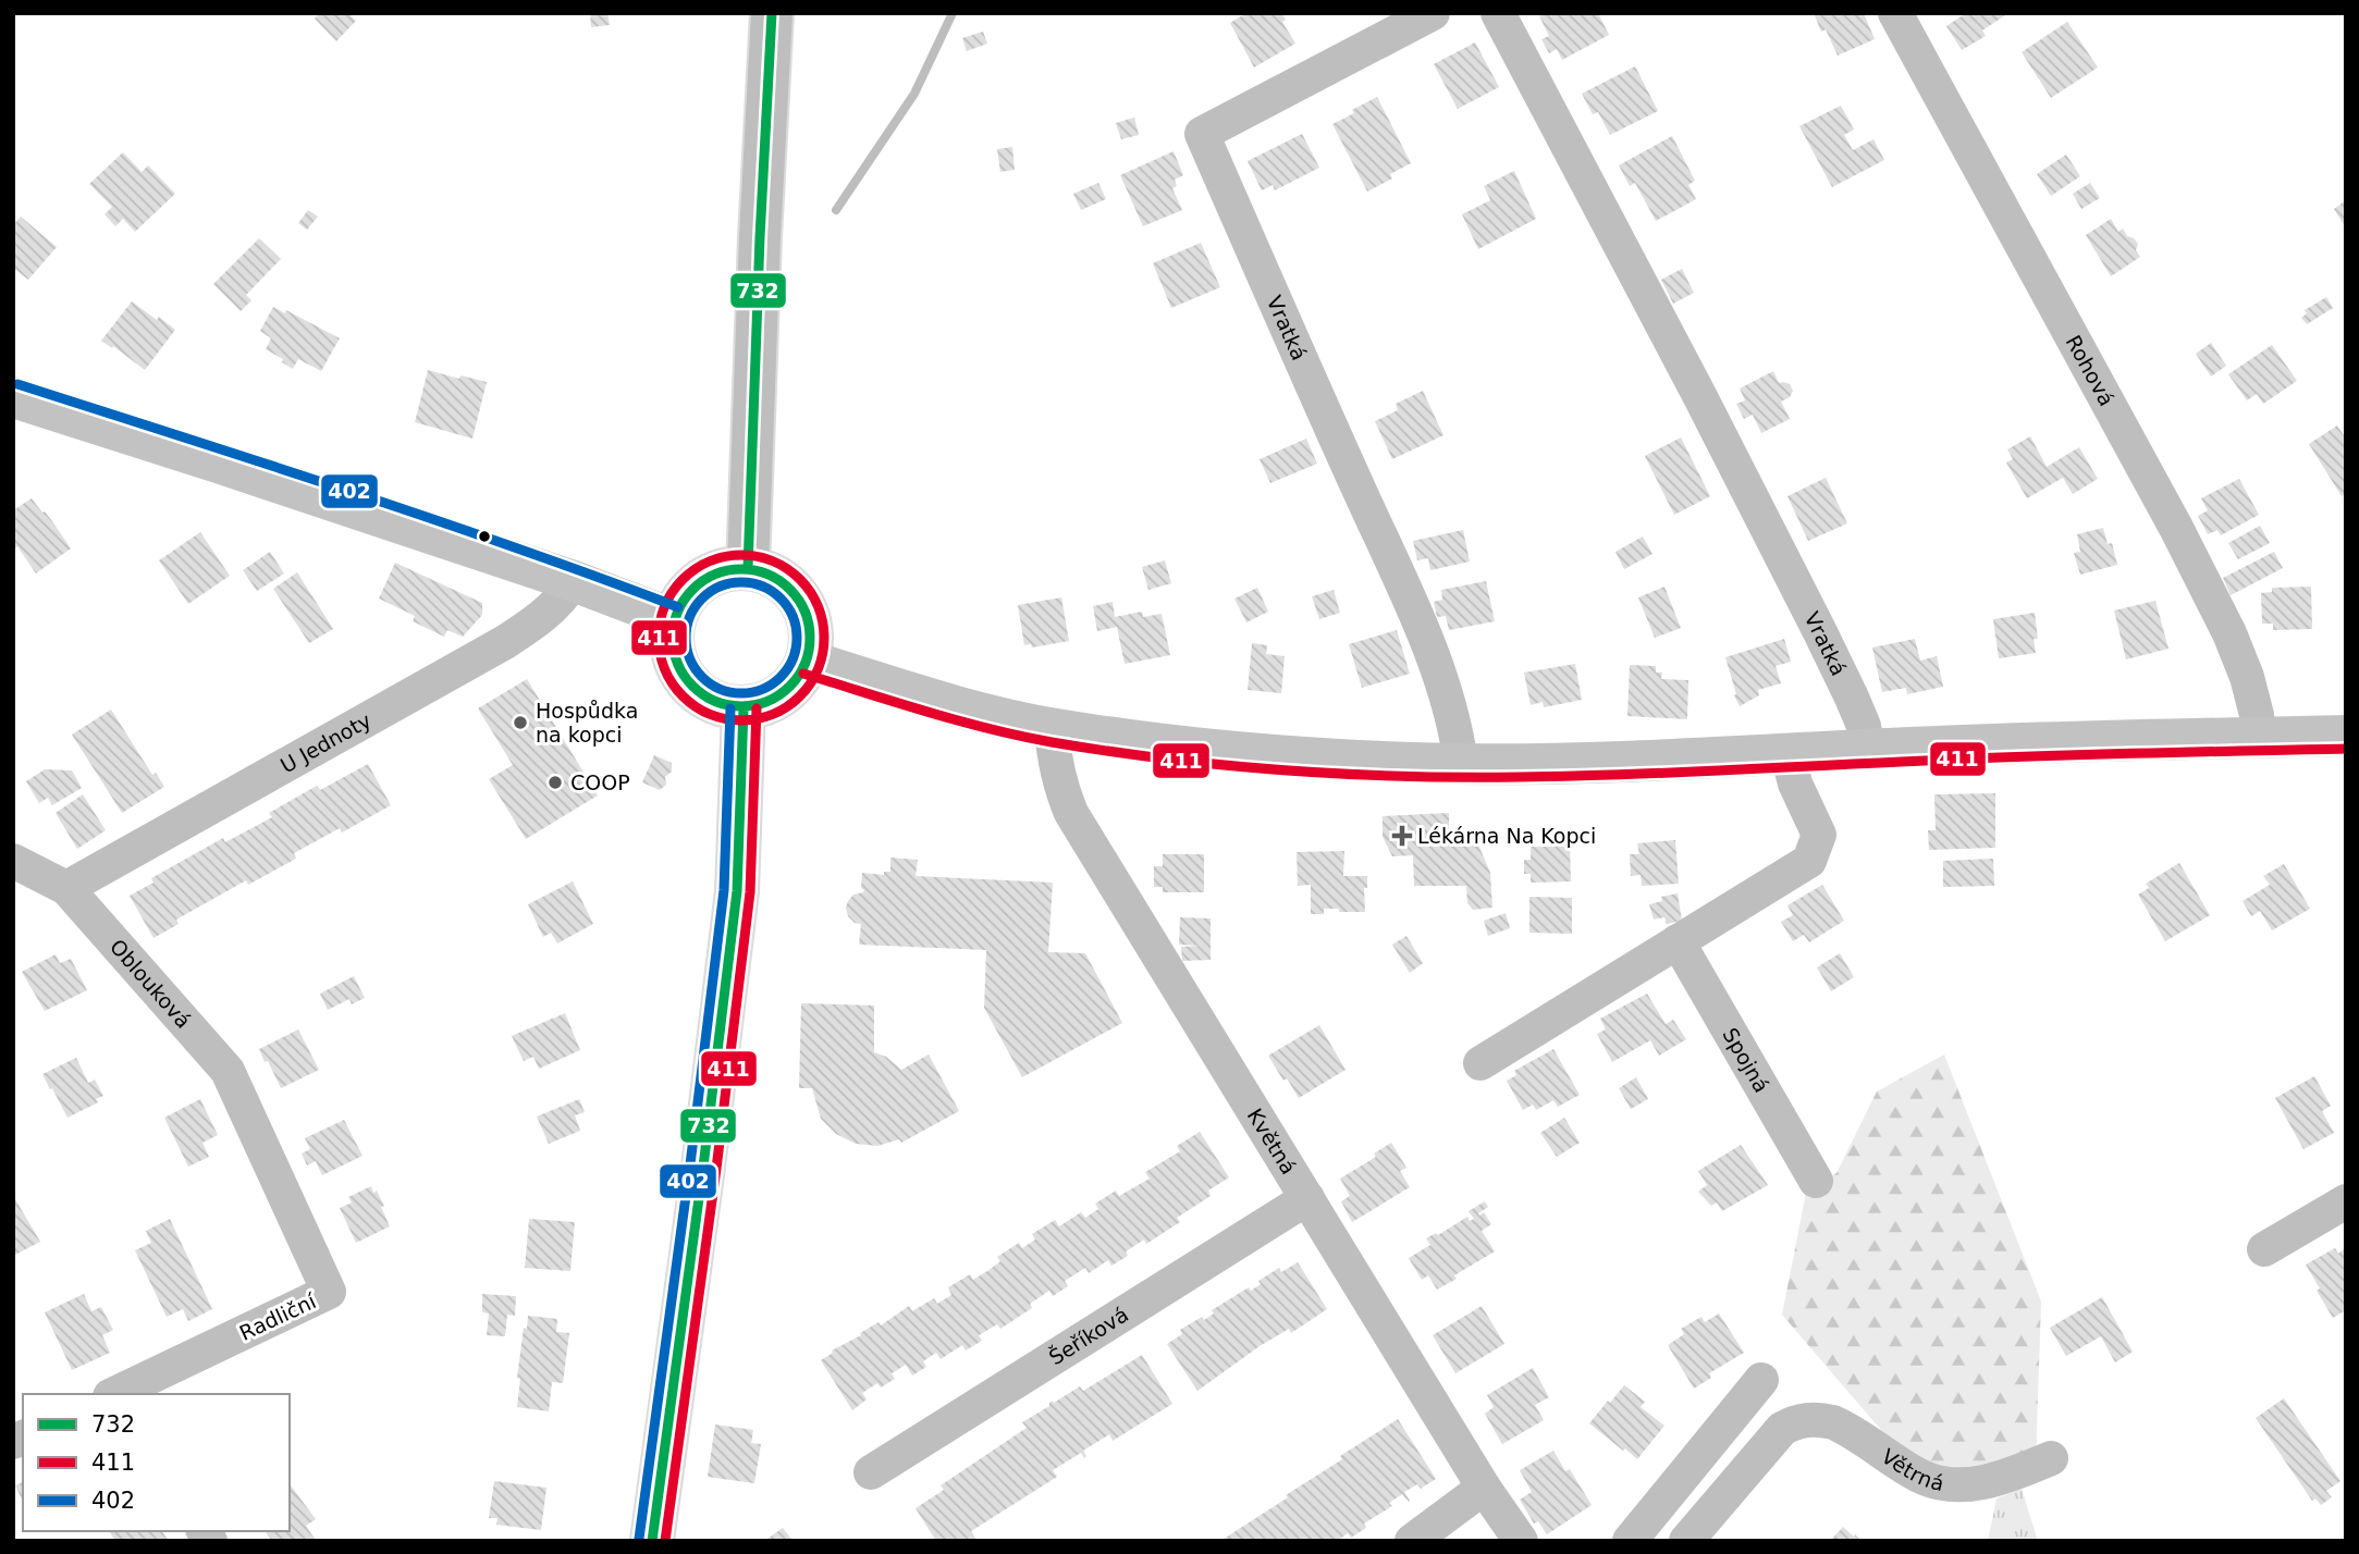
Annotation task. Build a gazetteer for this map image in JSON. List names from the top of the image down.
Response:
{
  "streets": {
    "street": [
      "Vratká",
      "Rohová",
      "U Jednoty",
      "Oblouková",
      "Spojná",
      "Květná",
      "Radliční",
      "Šeříková",
      "Větrná"
    ]
  },
  "crossings": [
    ["U Jednoty", "Oblouková"],
    ["Oblouková", "Radliční"],
    ["Květná", "Šeříková"]
  ],
  "places": {
    "other": ["Hospůdka na kopci", "COOP"],
    "health": ["Lékárna Na Kopci"]
  },
  "lines": ["transit line 732", "transit line 402", "transit line 411"],
  "legend": ["732", "411", "402"]
}
